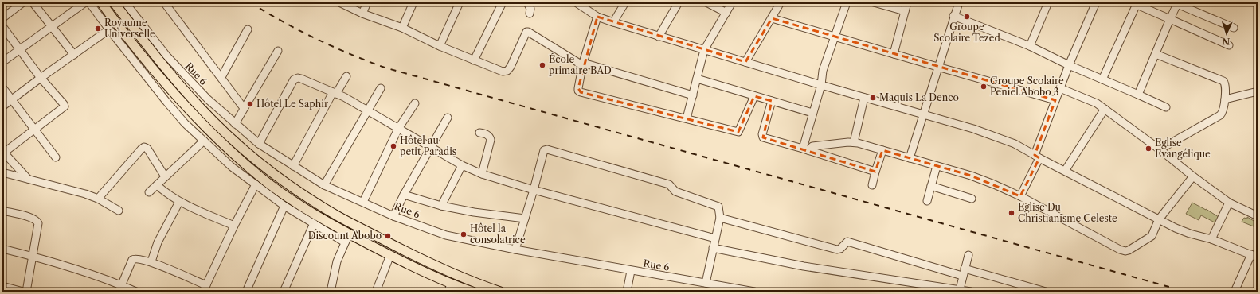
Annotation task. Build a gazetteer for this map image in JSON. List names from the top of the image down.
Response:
{
  "streets": {
    "street": ["Rue 6"]
  },
  "places": [
    "Groupe Scolaire Tezed",
    "Royaume Universelle",
    "École primaire BAD",
    "Groupe Scolaire Peniel Abobo 3",
    "Maquis La Denco",
    "Hôtel Le Saphir",
    "Hôtel au petit Paradis",
    "Eglise Evangélique",
    "Eglise Du Christianisme Celeste",
    "Hôtel la consolatrice",
    "Discount Abobo"
  ],
  "north": "bottom"
}
